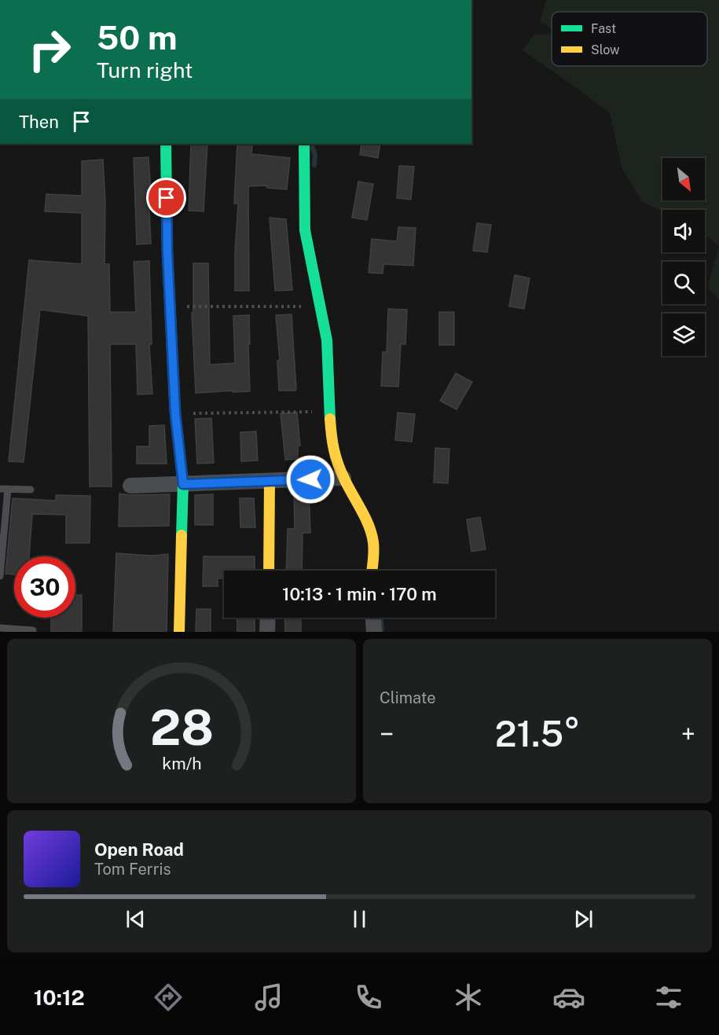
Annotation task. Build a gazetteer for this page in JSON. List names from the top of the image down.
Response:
{
  "legend": ["Fast", "Slow"],
  "north": "bottom right",
  "page": {
    "turn": ["50 m", "Turn right"],
    "then": "Then",
    "limit": "30",
    "trip": "10:13 · 1 min · 170 m",
    "tile": "Climate",
    "heat": ["−", "21.5°", "+"],
    "song": ["Open Road", "Tom Ferris"],
    "tabs": "10:12",
    "gauge": ["28", "km/h"]
  }
}
